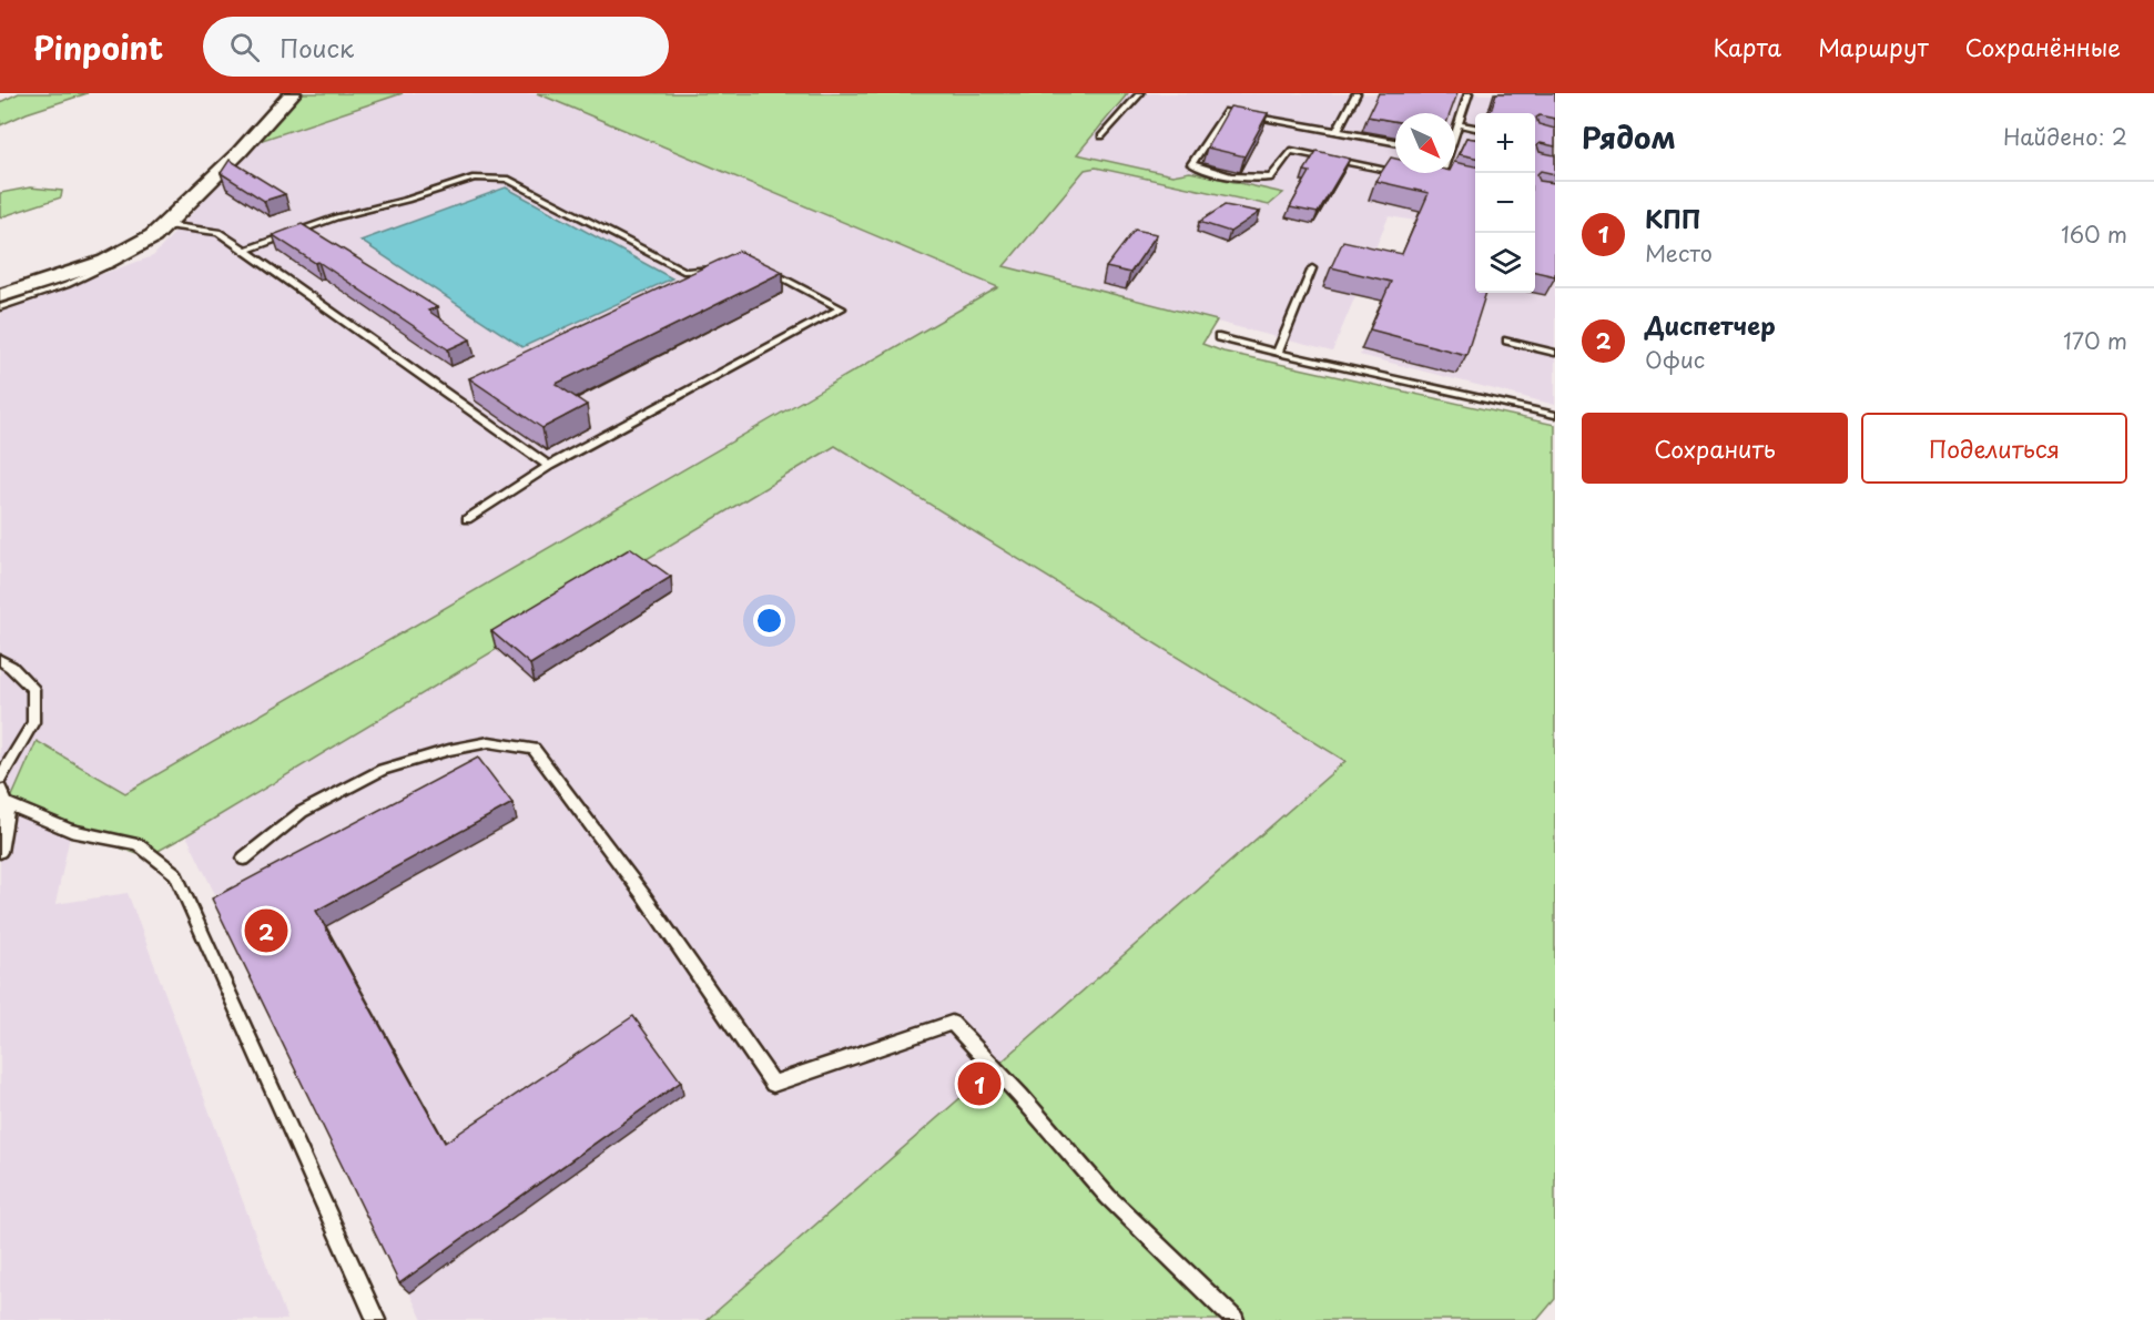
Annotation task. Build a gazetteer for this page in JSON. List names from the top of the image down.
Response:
{
  "north": "bottom right",
  "page": {
    "header": "Pinpoint",
    "search": "Поиск",
    "nav": ["Карта", "Маршрут", "Сохранённые"],
    "heading": ["Рядом", "Найдено: 2"],
    "map_buttons": ["+", "−"],
    "list": [
      {
        "mark": "1",
        "name": "КПП",
        "note": "Место",
        "value": "160 m"
      },
      {
        "mark": "2",
        "name": "Диспетчер",
        "note": "Офис",
        "value": "170 m"
      }
    ],
    "buttons": ["Сохранить", "Поделиться"],
    "pins": ["2", "1"]
  }
}
